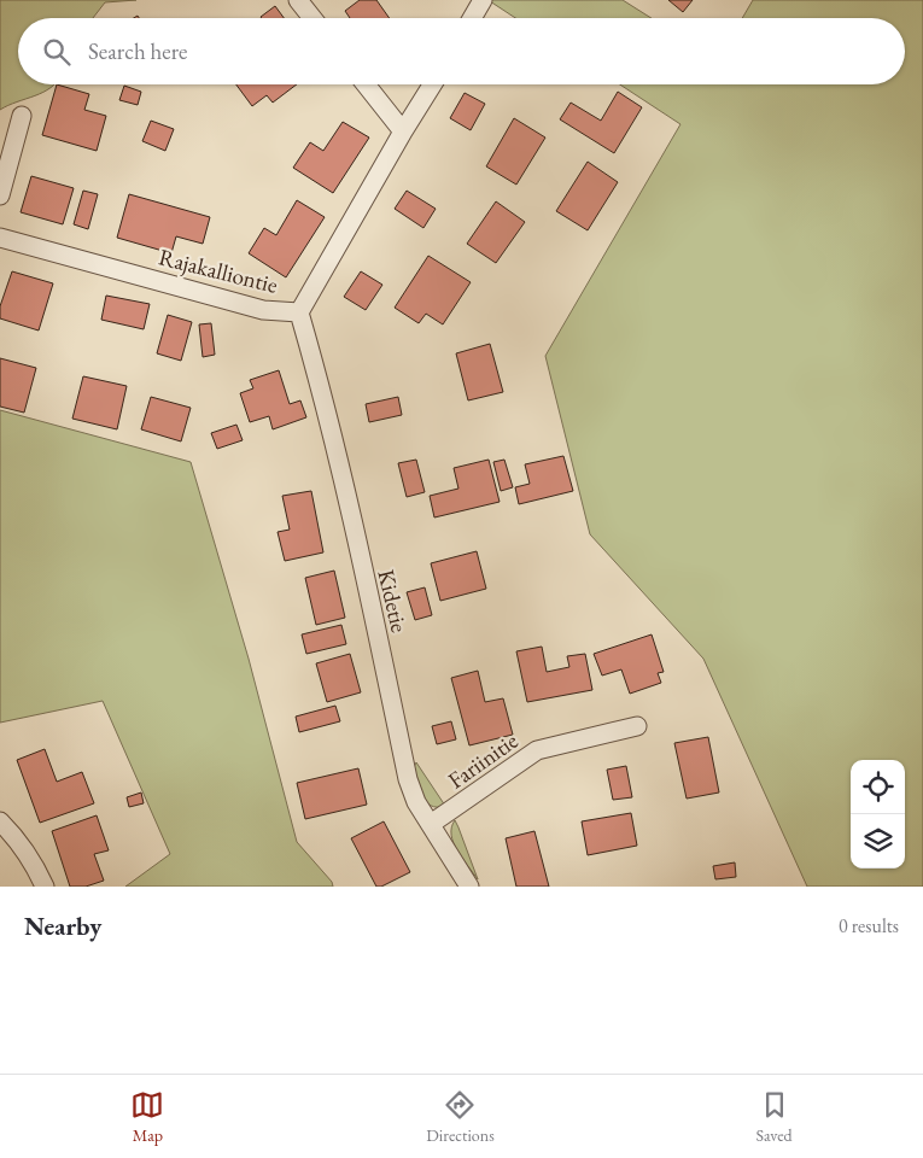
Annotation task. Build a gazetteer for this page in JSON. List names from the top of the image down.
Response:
{
  "streets": {
    "street": ["Rajakalliontie", "Kidetie", "Fariinitie"]
  },
  "crossings": [
    ["Rajakalliontie", "Kidetie"],
    ["Kidetie", "Fariinitie"]
  ],
  "page": {
    "search": "Search here",
    "heading": ["Nearby", "0 results"],
    "nav": ["Map", "Directions", "Saved"]
  }
}
